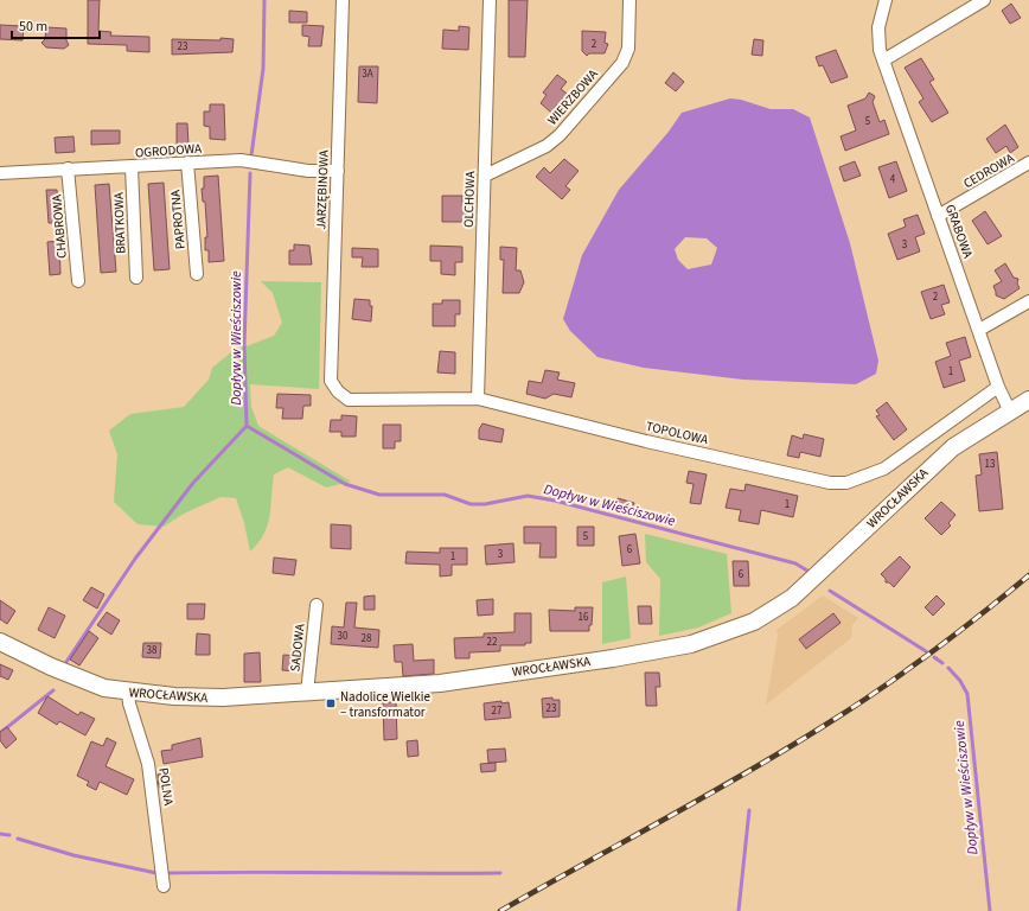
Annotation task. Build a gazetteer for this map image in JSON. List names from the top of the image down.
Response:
{
  "streets": {
    "street": [
      "WIERZBOWA",
      "OGRODOWA",
      "CEDROWA",
      "JARZĘBINOWA",
      "OLCHOWA",
      "PAPROTNA",
      "BRATKOWA",
      "CHABROWA",
      "GRABOWA",
      "TOPOLOWA",
      "WROCŁAWSKA",
      "SADOWA",
      "POLNA"
    ]
  },
  "crossings": [
    ["WIERZBOWA", "OLCHOWA"],
    ["OGRODOWA", "JARZĘBINOWA"],
    ["OGRODOWA", "PAPROTNA"],
    ["OGRODOWA", "BRATKOWA"],
    ["OGRODOWA", "CHABROWA"],
    ["CEDROWA", "GRABOWA"],
    ["JARZĘBINOWA", "TOPOLOWA"],
    ["OLCHOWA", "TOPOLOWA"],
    ["GRABOWA", "TOPOLOWA"],
    ["GRABOWA", "WROCŁAWSKA"],
    ["WROCŁAWSKA", "SADOWA"],
    ["WROCŁAWSKA", "POLNA"]
  ],
  "water": ["Dopływ w Wieściszowie"],
  "places": {
    "transit": ["Nadolice Wielkie – transformator"]
  },
  "house_numbers": [
    "2",
    "23",
    "3A",
    "5",
    "4",
    "3",
    "2",
    "1",
    "13",
    "1",
    "5",
    "6",
    "3",
    "1",
    "6",
    "16",
    "30",
    "28",
    "22",
    "38",
    "23",
    "27"
  ],
  "scale_bar": "50 m"
}
